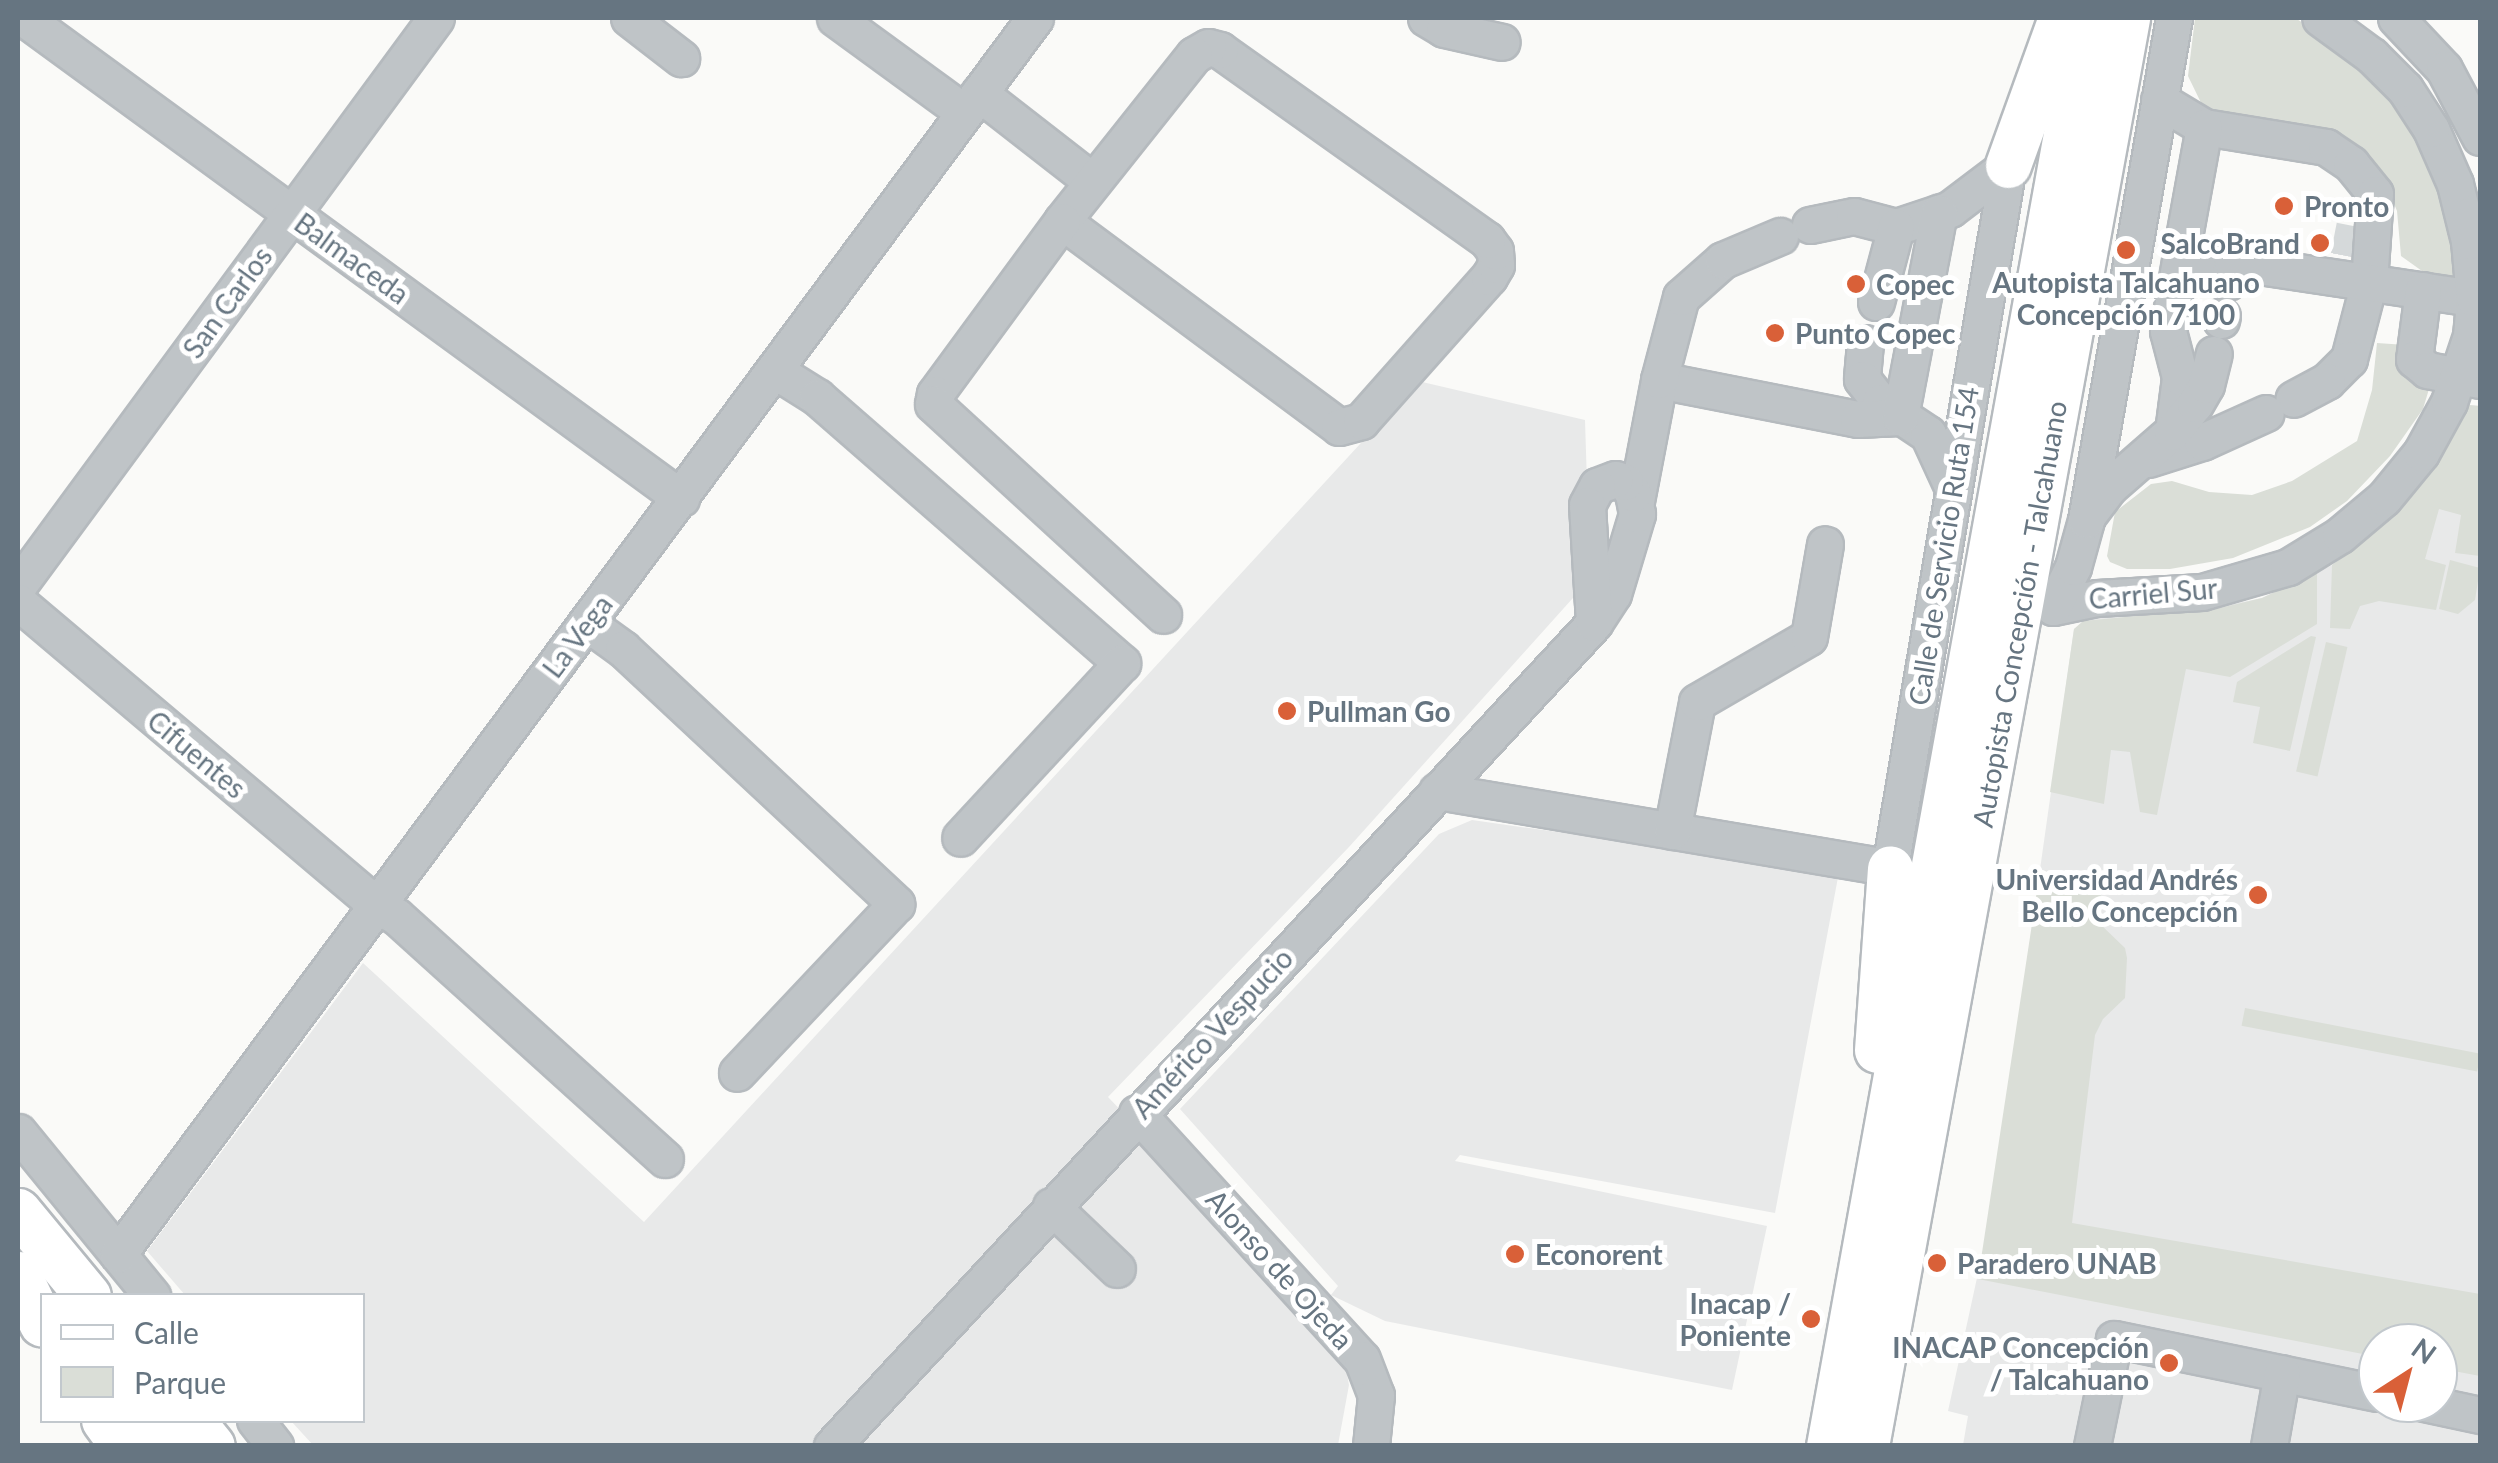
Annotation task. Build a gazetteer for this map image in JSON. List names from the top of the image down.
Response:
{
  "streets": {
    "main road": ["Autopista Concepción - Talcahuano"],
    "street": [
      "Balmaceda",
      "San Carlos",
      "Calle de Servicio Ruta 154",
      "Carriel Sur",
      "La Vega",
      "Cifuentes",
      "Américo Vespucio",
      "Alonso de Ojeda"
    ]
  },
  "crossings": [
    ["Balmaceda", "San Carlos"],
    ["Balmaceda", "La Vega"],
    ["La Vega", "Cifuentes"],
    ["Américo Vespucio", "Alonso de Ojeda"]
  ],
  "places": [
    "Pronto",
    "SalcoBrand",
    "Autopista Talcahuano Concepción 7100",
    "Copec",
    "Punto Copec",
    "Pullman Go",
    "Universidad Andrés Bello Concepción",
    "Econorent",
    "Paradero UNAB",
    "Inacap / Poniente",
    "INACAP Concepción / Talcahuano"
  ],
  "legend": ["Calle", "Parque"],
  "north": "top right"
}
